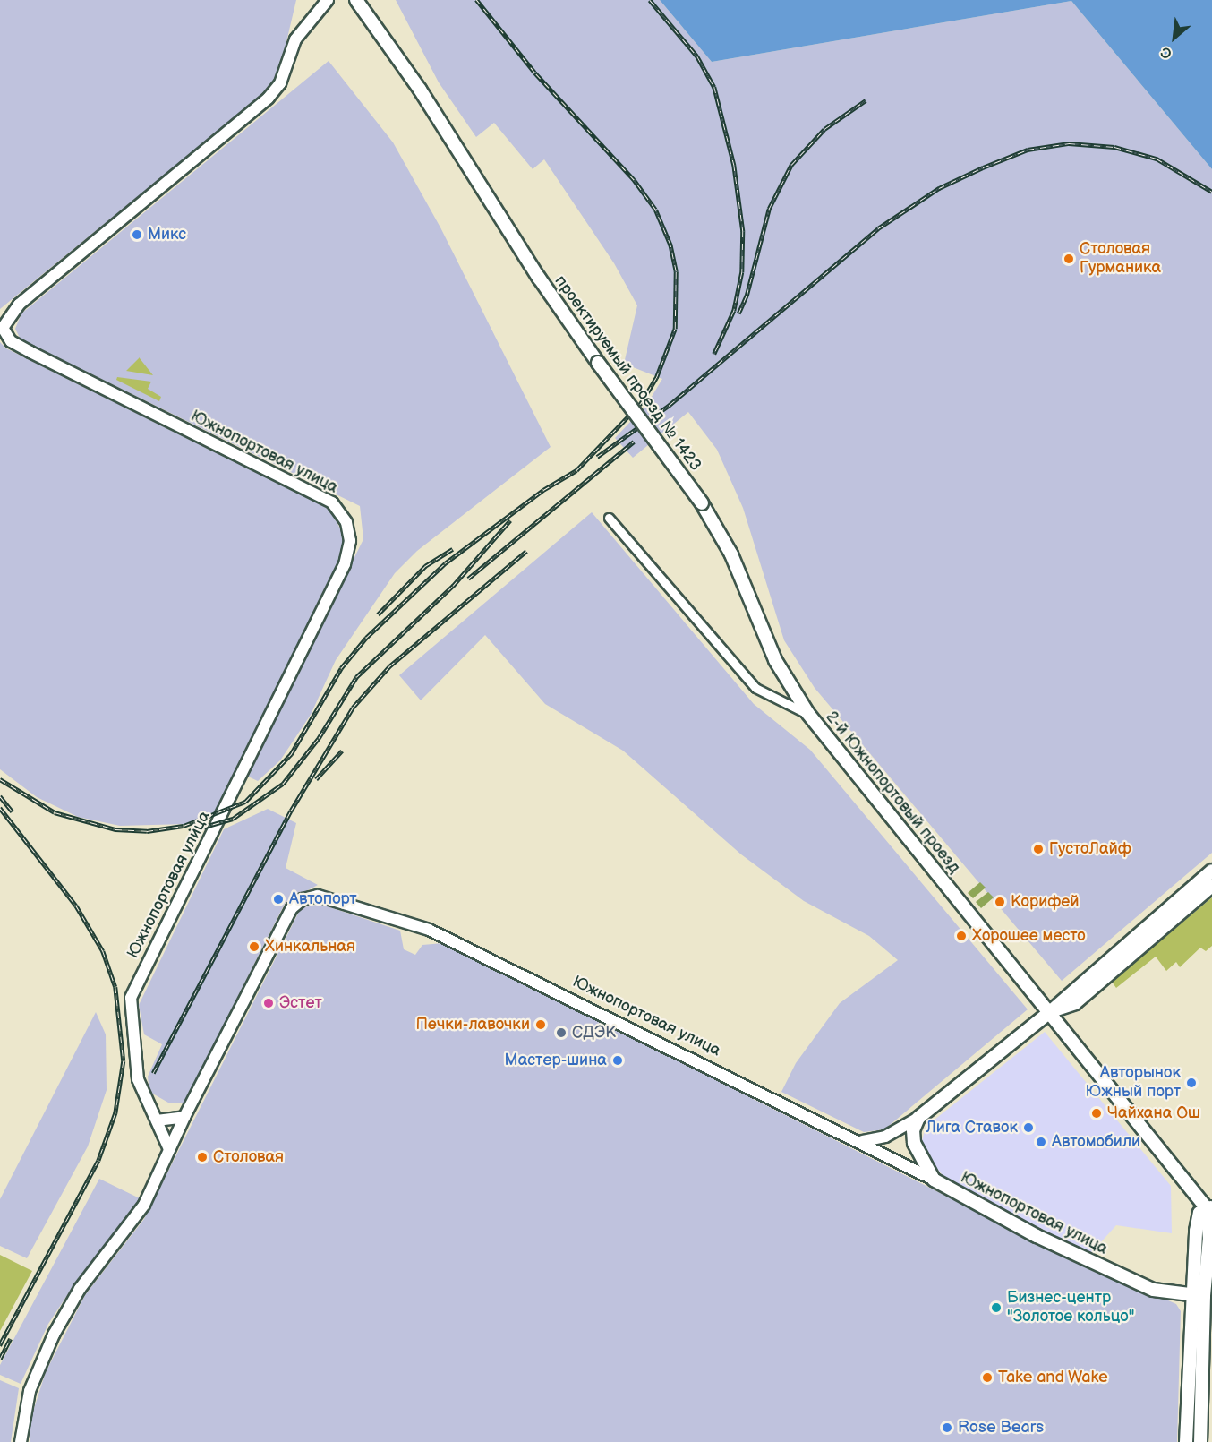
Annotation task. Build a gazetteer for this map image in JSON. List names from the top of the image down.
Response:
{
  "streets": {
    "main road": ["проектируемый проезд № 1423", "Южнопортовая улица", "2-й Южнопортовый проезд"]
  },
  "crossings": [
    ["проектируемый проезд № 1423", "2-й Южнопортовый проезд"]
  ],
  "places": [
    "Микс",
    "Столовая Гурманика",
    "ГустоЛайф",
    "Автопорт",
    "Корифей",
    "Хорошее место",
    "Хинкальная",
    "Эстет",
    "Печки-лавочки",
    "СДЭК",
    "Мастер-шина",
    "Авторынок Южный порт",
    "Чайхана Ош",
    "Лига Ставок",
    "Автомобили",
    "Столовая",
    "Бизнес-центр \"Золотое кольцо\"",
    "Take and Wake",
    "Rose Bears"
  ],
  "north": "bottom left"
}
